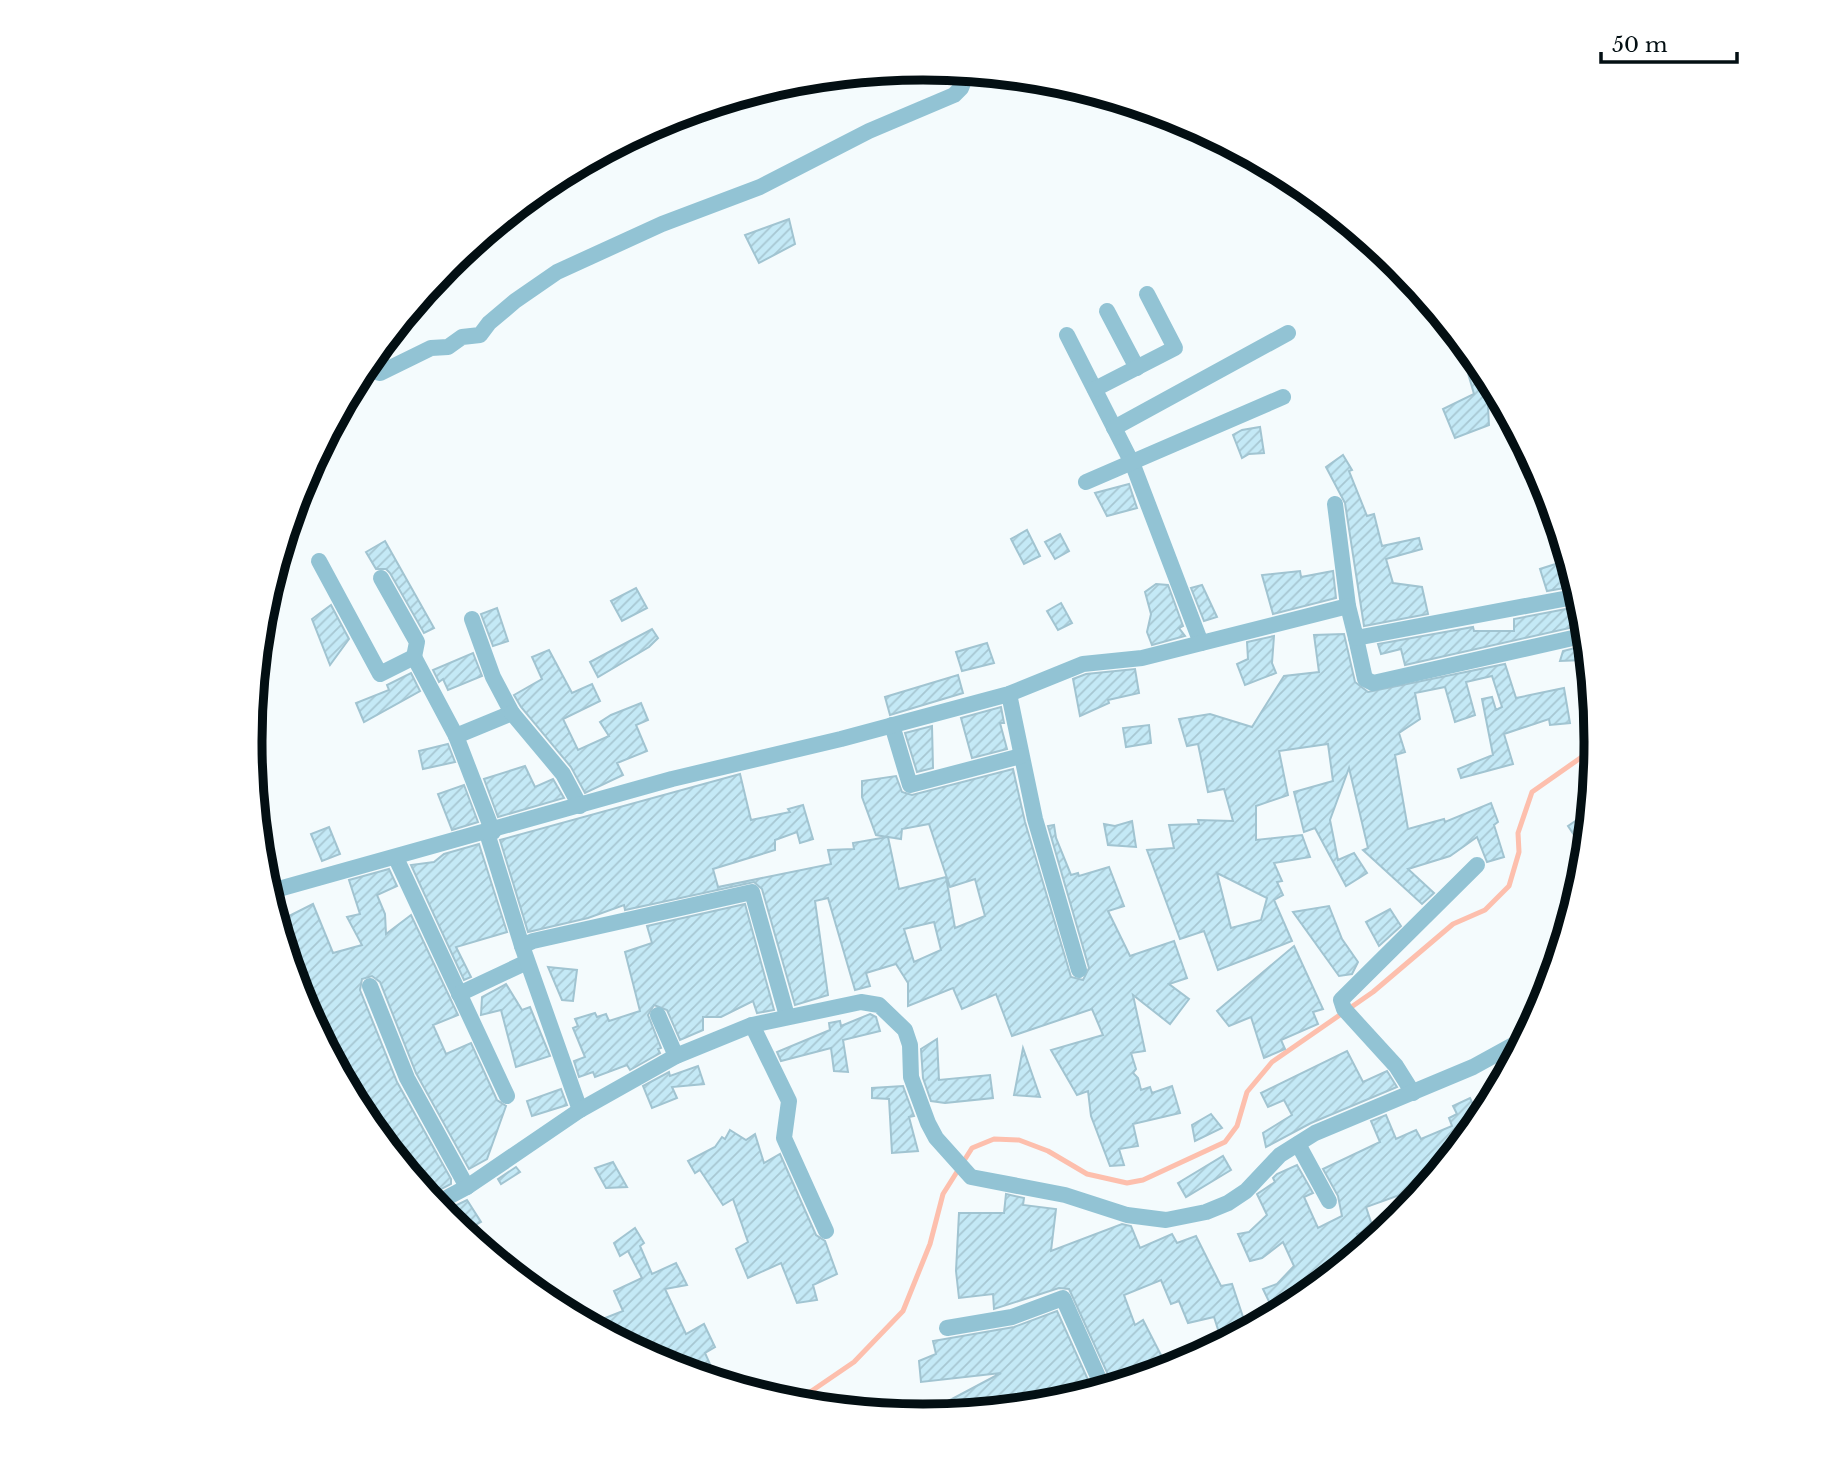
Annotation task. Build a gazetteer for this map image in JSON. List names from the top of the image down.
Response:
{
  "scale_bar": "50 m"
}
